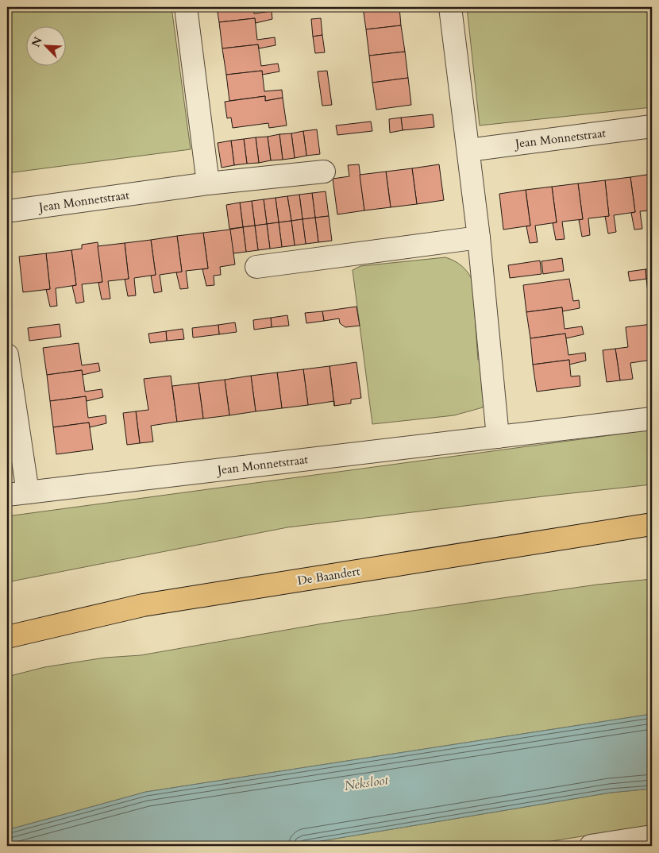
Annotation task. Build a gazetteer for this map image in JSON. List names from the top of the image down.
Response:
{
  "streets": {
    "main road": ["De Baandert"],
    "street": ["Jean Monnetstraat"]
  },
  "water": ["Neksloot"],
  "north": "top left"
}
